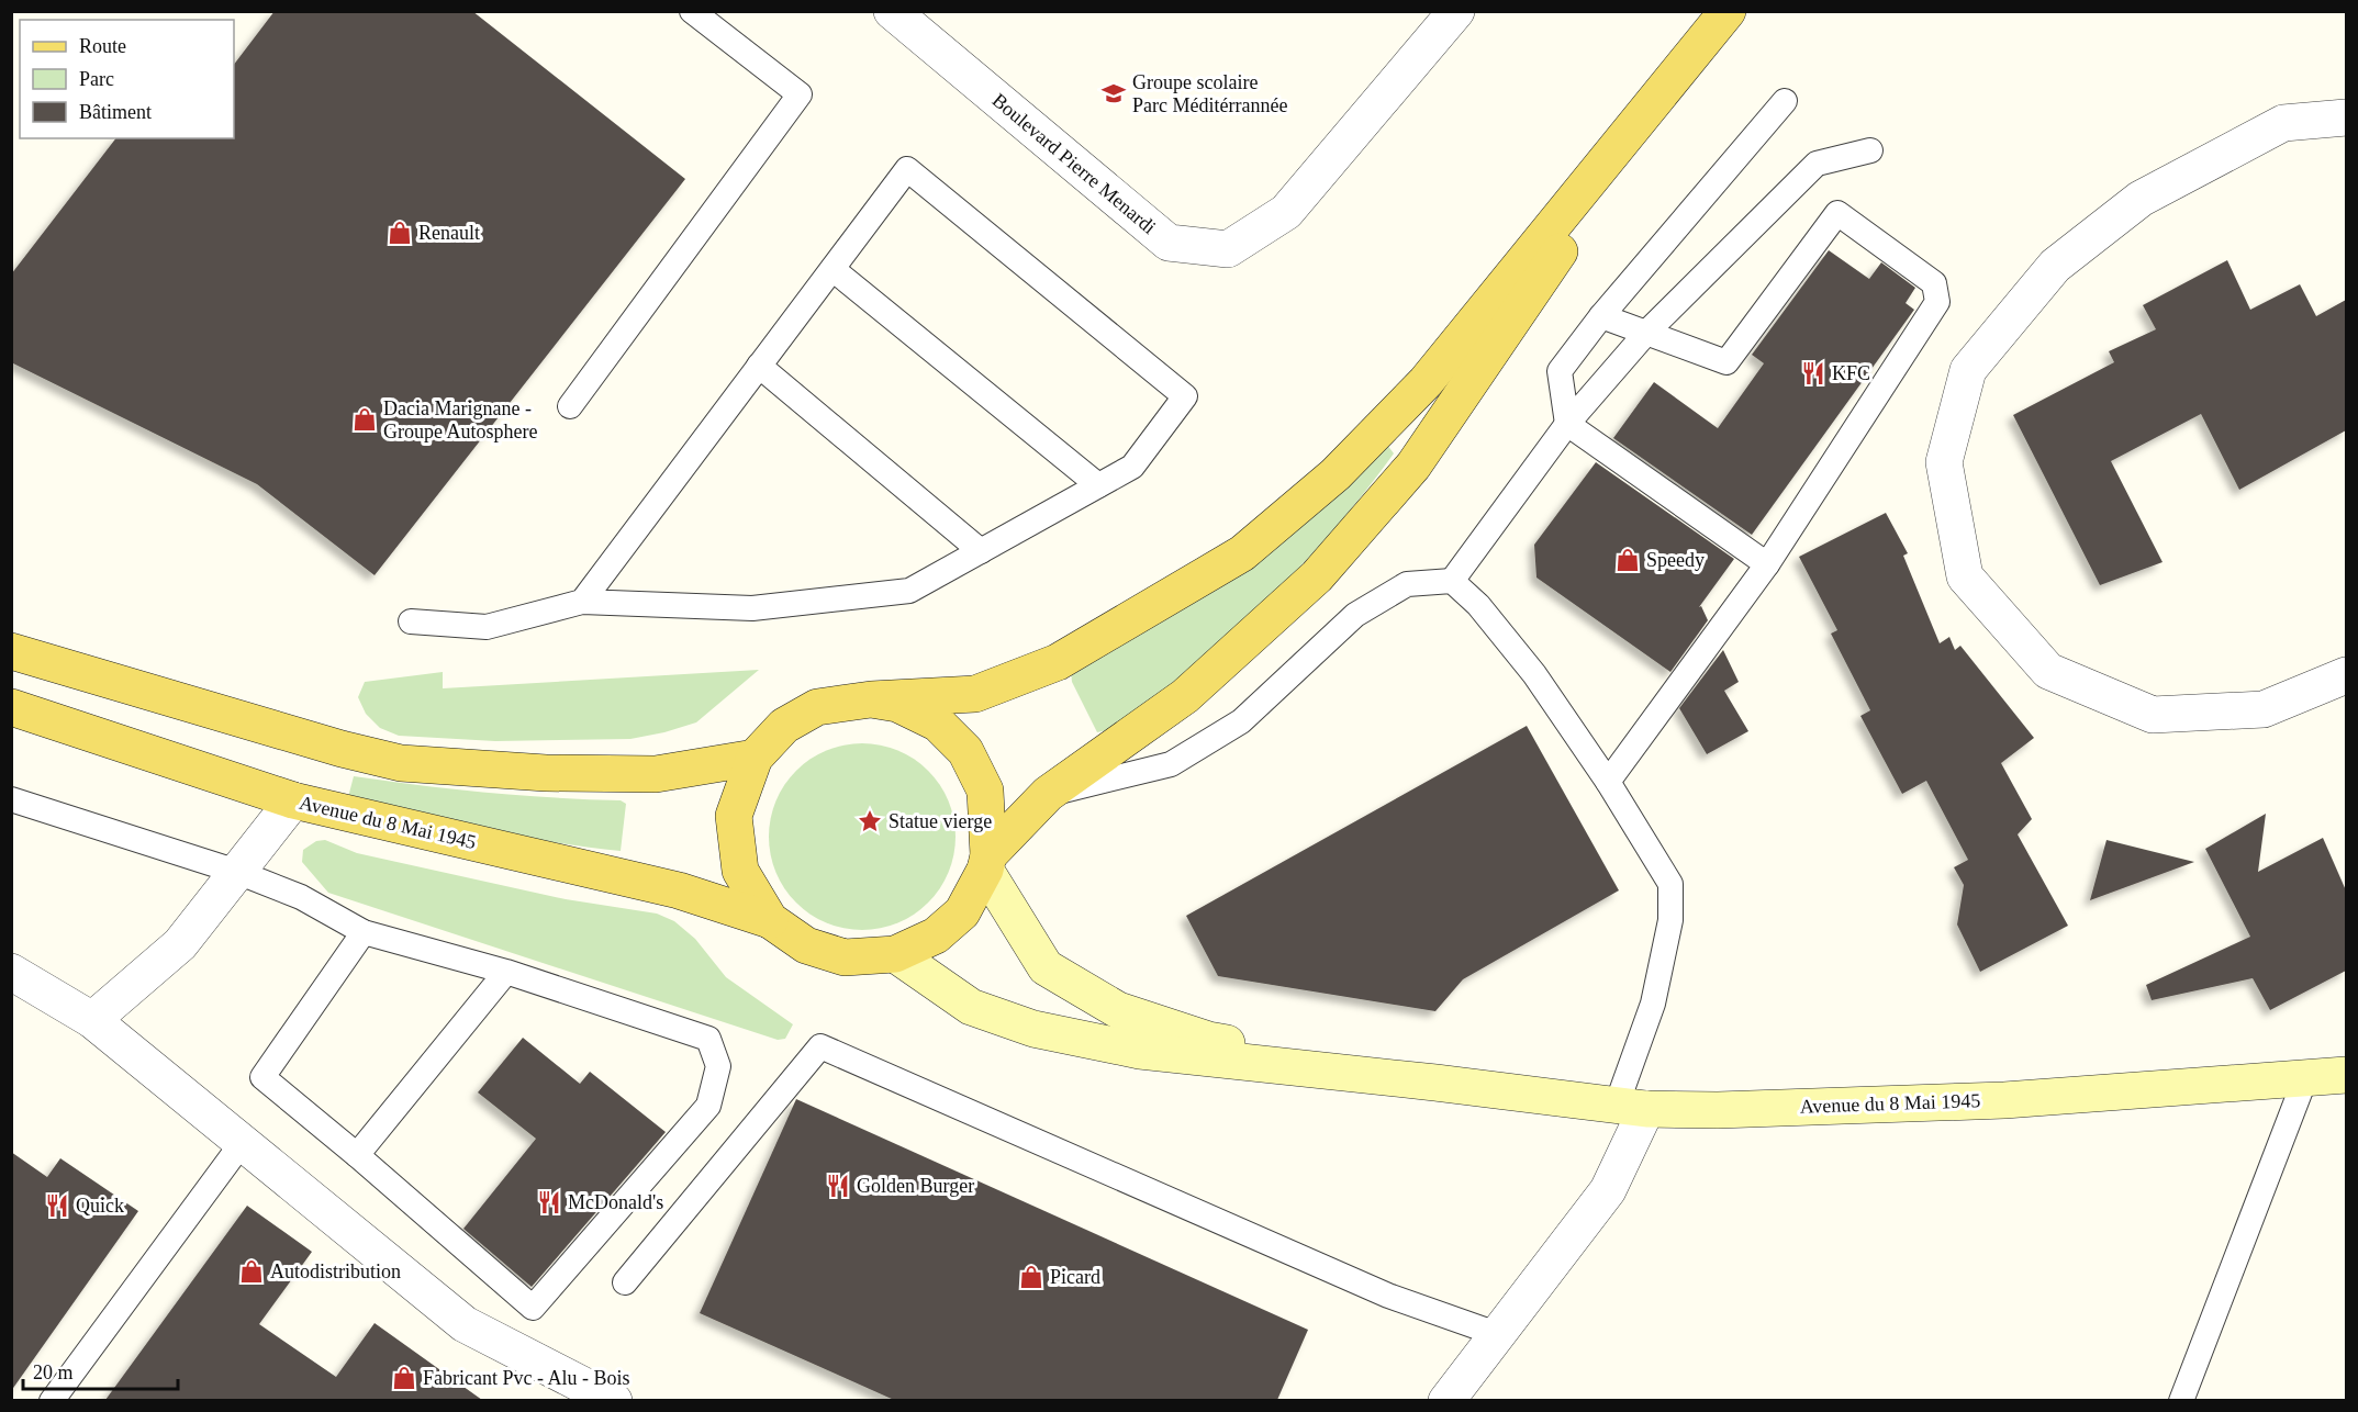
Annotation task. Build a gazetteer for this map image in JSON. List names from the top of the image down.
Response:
{
  "streets": {
    "main road": ["Avenue du 8 Mai 1945"],
    "street": ["Boulevard Pierre Menardi"]
  },
  "places": {
    "school or university": ["Groupe scolaire Parc Méditérrannée"],
    "shop": [
      "Renault",
      "Dacia Marignane - Groupe Autosphere",
      "Speedy",
      "Autodistribution",
      "Picard",
      "Fabricant Pvc - Alu - Bois"
    ],
    "restaurant": [
      "KFC",
      "Golden Burger",
      "McDonald's",
      "Quick"
    ],
    "place": ["Statue vierge"]
  },
  "legend": ["Route", "Parc", "Bâtiment"],
  "scale_bar": "20 m"
}
